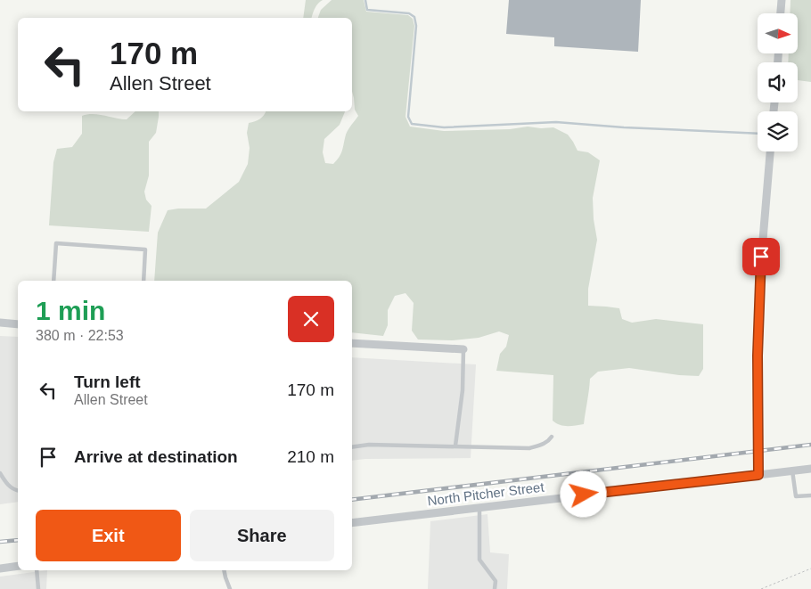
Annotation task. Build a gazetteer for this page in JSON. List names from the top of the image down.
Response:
{
  "streets": {
    "street": ["North Pitcher Street"]
  },
  "north": "right",
  "page": {
    "turn": ["170 m", "Allen Street"],
    "heading": ["1 min", "380 m · 22:53"],
    "list": [
      {
        "name": "Turn left",
        "note": "Allen Street",
        "value": "170 m"
      },
      {
        "name": "Arrive at destination",
        "value": "210 m"
      }
    ],
    "buttons": ["Exit", "Share"]
  }
}
